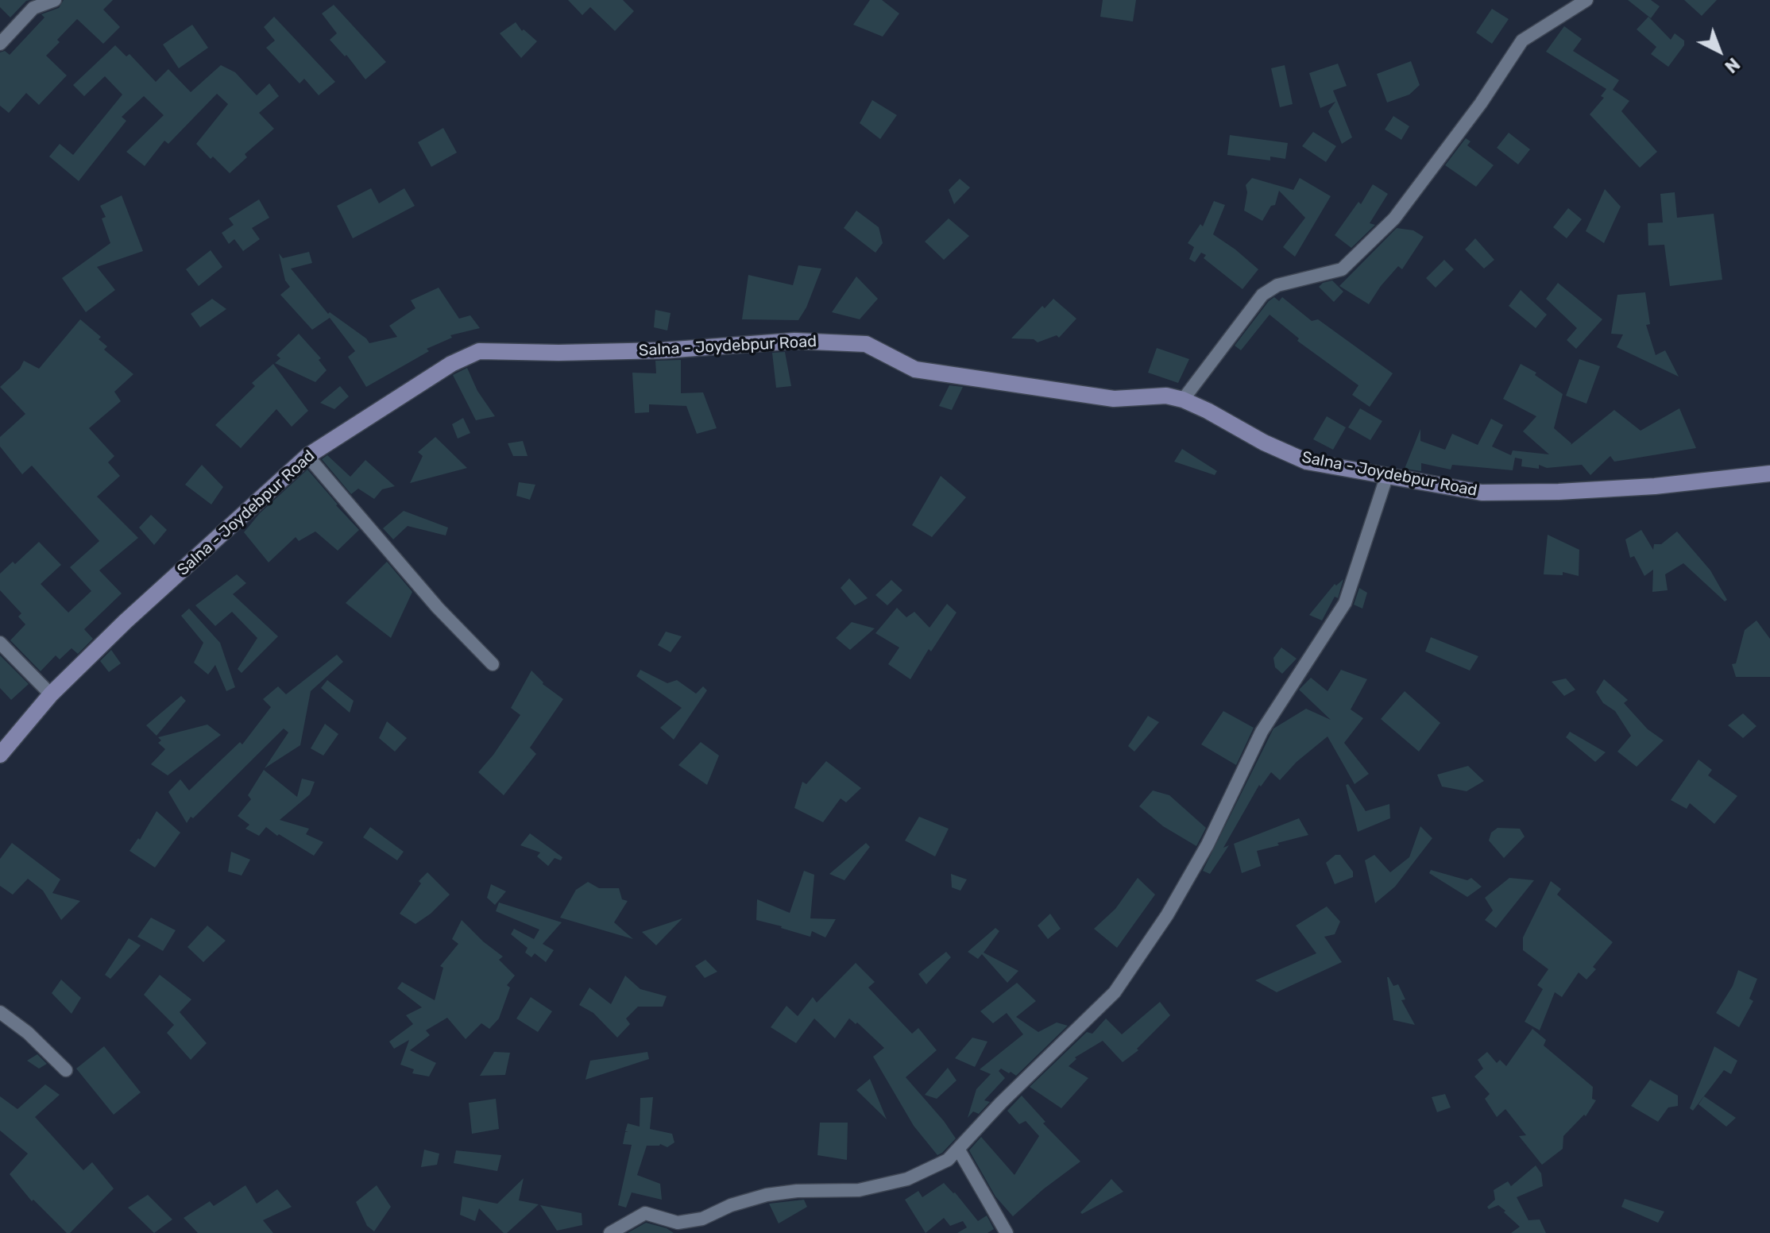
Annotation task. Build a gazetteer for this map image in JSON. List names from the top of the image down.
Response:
{
  "streets": {
    "main road": ["Salna - Joydebpur Road"]
  },
  "north": "bottom right"
}
